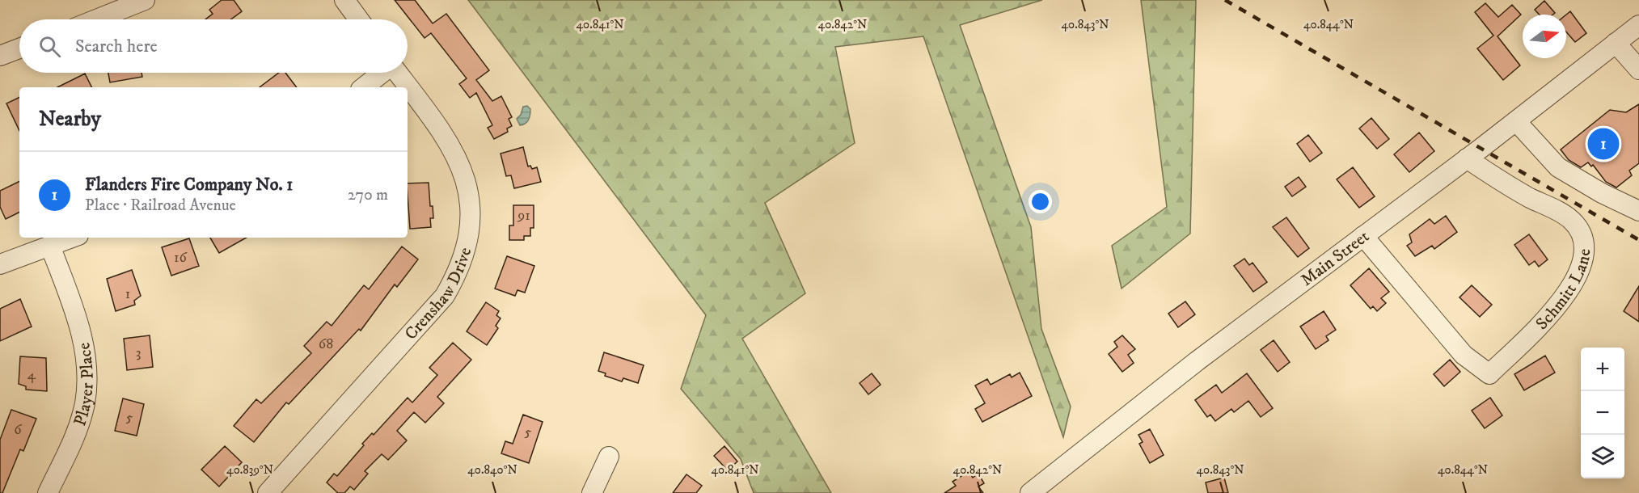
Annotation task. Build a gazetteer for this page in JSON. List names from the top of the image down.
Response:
{
  "streets": {
    "street": [
      "Main Street",
      "Schmitt Lane",
      "Crenshaw Drive",
      "Player Place"
    ]
  },
  "crossings": [
    ["Main Street", "Schmitt Lane"]
  ],
  "house_numbers": [
    "91",
    "16",
    "1",
    "68",
    "3",
    "4",
    "5",
    "6",
    "5"
  ],
  "north": "right",
  "page": {
    "search": "Search here",
    "heading": "Nearby",
    "pins": "1",
    "list": [
      {
        "mark": "1",
        "name": "Flanders Fire Company No. 1",
        "note": "Place · Railroad Avenue",
        "value": "270 m"
      }
    ],
    "map_buttons": ["+", "−"]
  },
  "coordinates": [
    "40.841°N",
    "40.842°N",
    "40.843°N",
    "40.844°N",
    "40.839°N",
    "40.840°N"
  ]
}
